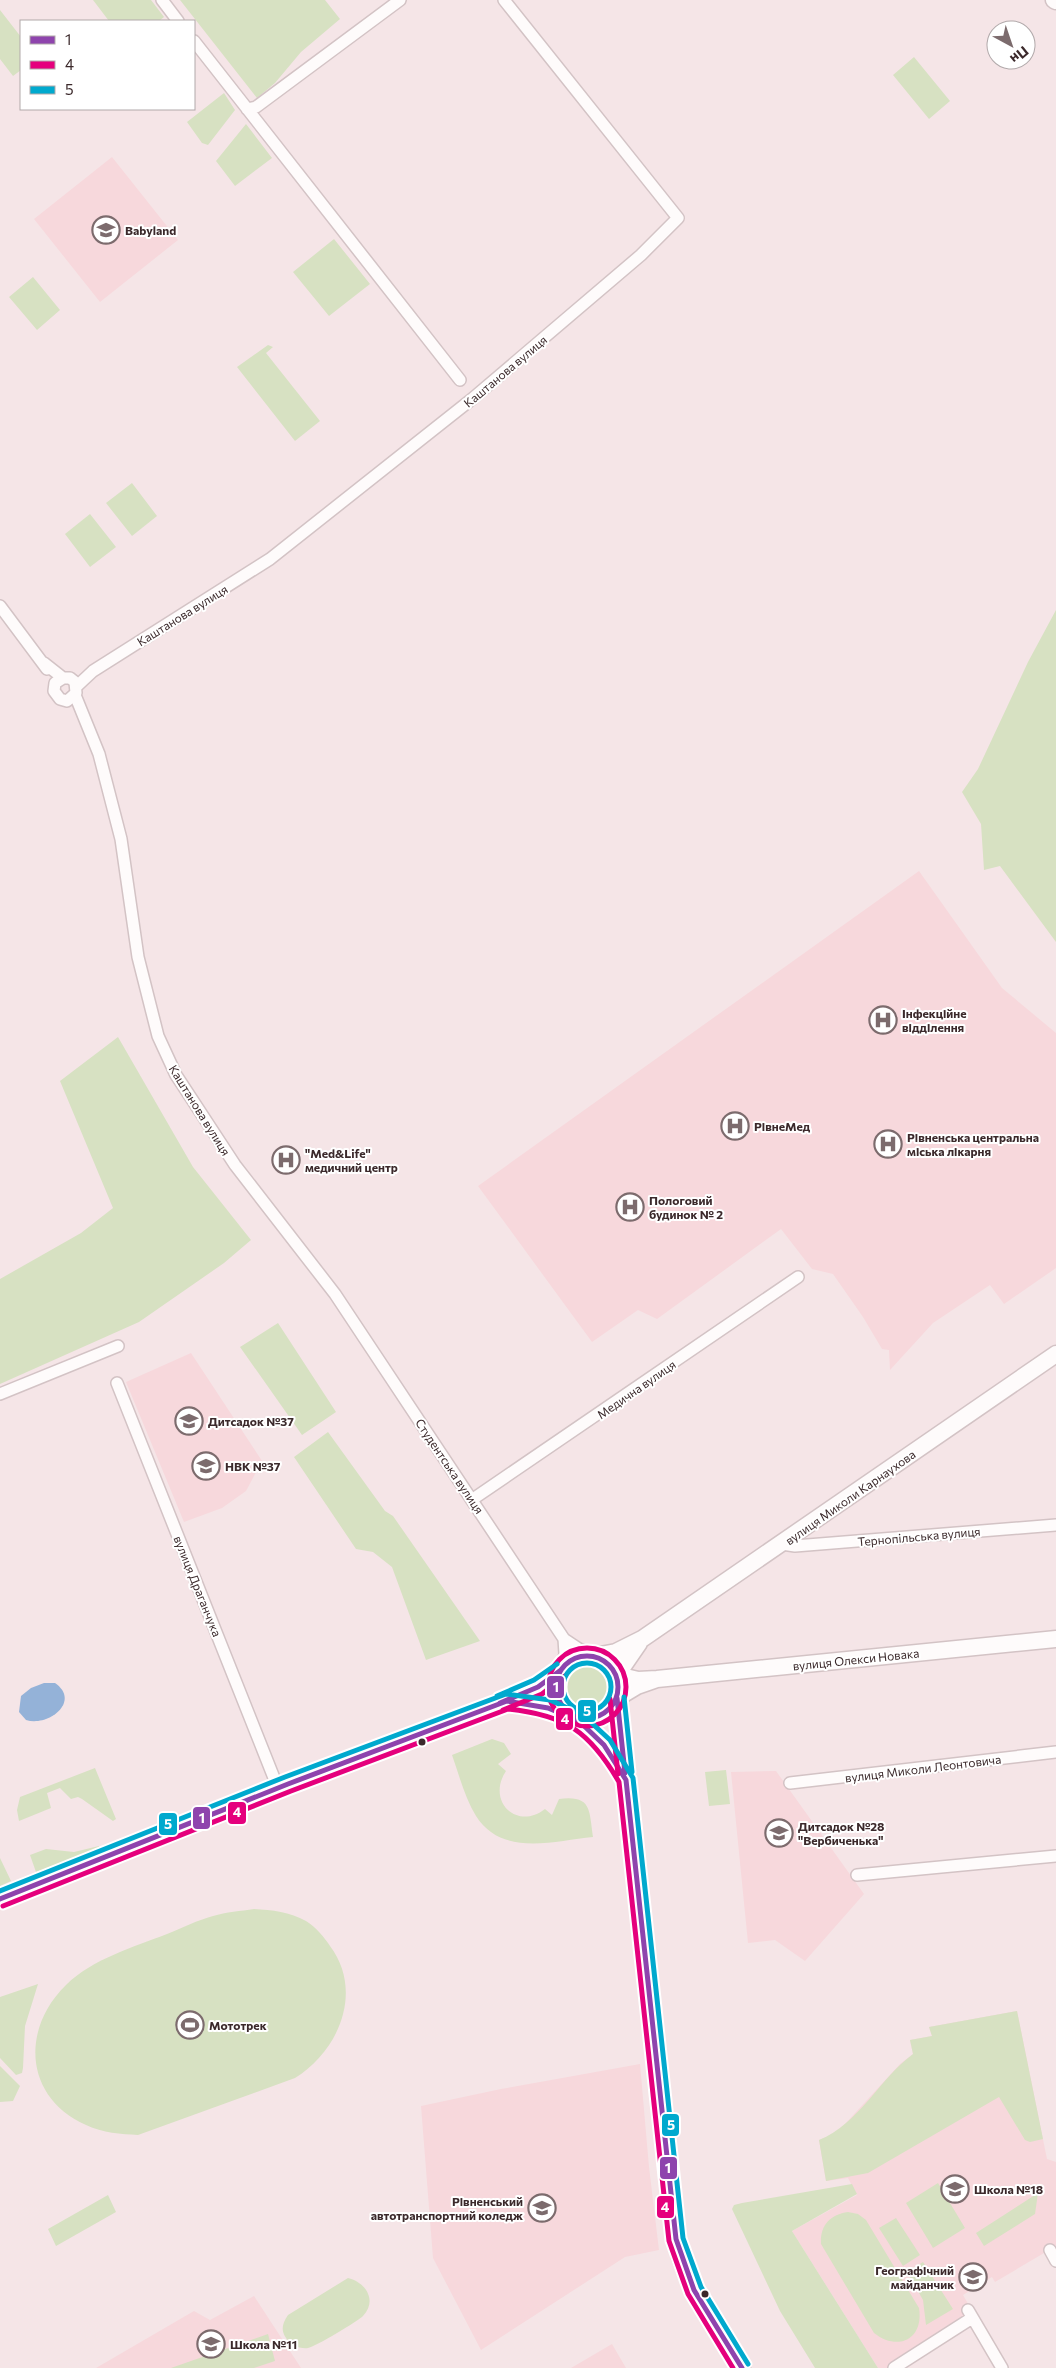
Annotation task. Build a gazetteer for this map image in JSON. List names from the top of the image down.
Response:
{
  "streets": {
    "main road": ["вулиця Миколи Карнаухова", "вулиця Олекси Новака"],
    "street": [
      "Каштанова вулиця",
      "Медична вулиця",
      "Студентська вулиця",
      "Тернопільська вулиця",
      "вулиця Драганчука",
      "вулиця Миколи Леонтовича"
    ]
  },
  "crossings": [
    ["Каштанова вулиця", "Студентська вулиця"],
    ["Медична вулиця", "Студентська вулиця"],
    ["вулиця Миколи Карнаухова", "Тернопільська вулиця"],
    ["вулиця Миколи Карнаухова", "вулиця Олекси Новака"]
  ],
  "places": {
    "school or university": [
      "Babyland",
      "Дитсадок №37",
      "НВК №37",
      "Дитсадок №28 \"Вербиченька\"",
      "Школа №18",
      "Рівненський автотранспортний коледж",
      "Географічний майданчик",
      "Школа №11"
    ],
    "hospital": [
      "Інфекційне відділення",
      "РівнеМед",
      "Рівненська центральна міська лікарня",
      "\"Med&Life\" медичний центр",
      "Пологовий будинок № 2"
    ],
    "sports": ["Мототрек"]
  },
  "lines": ["transit line 4", "transit line 1", "transit line 5"],
  "legend": ["1", "4", "5"],
  "north": "bottom right"
}
